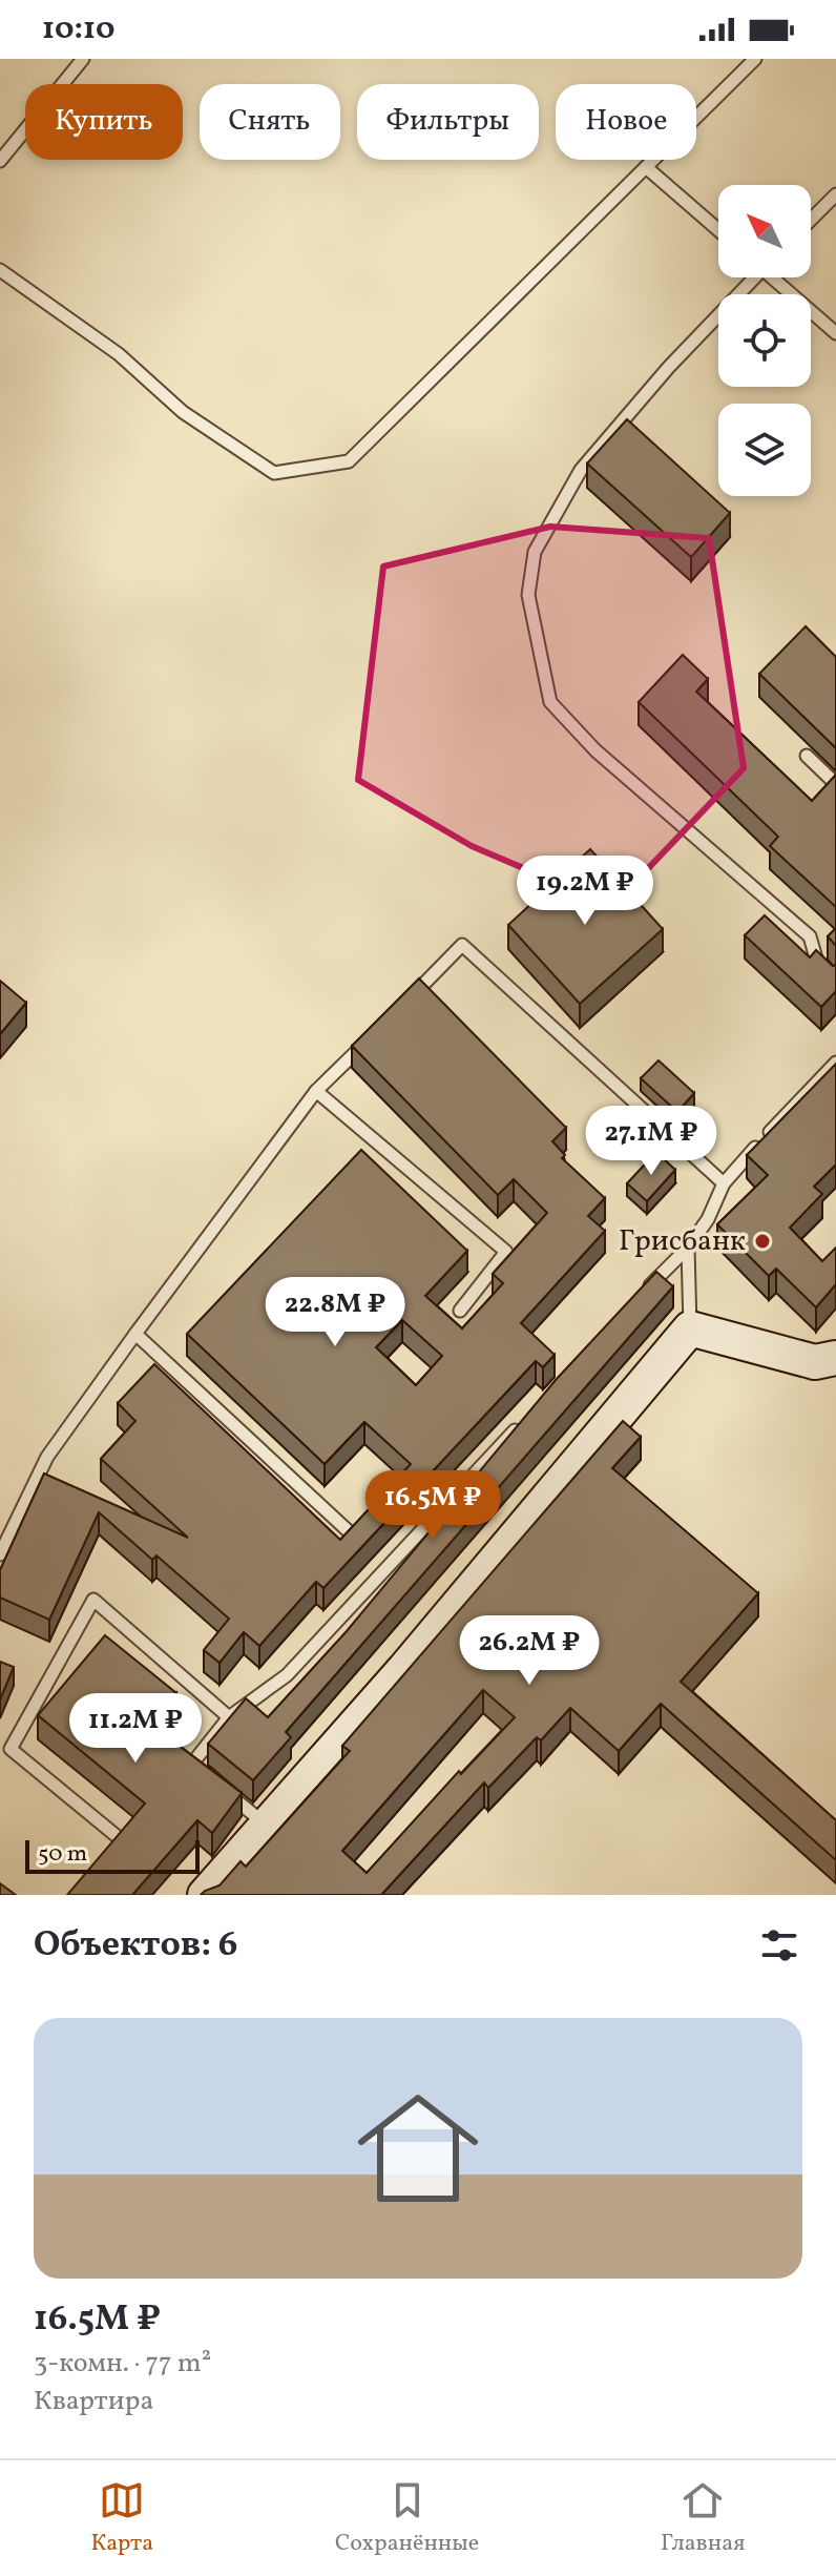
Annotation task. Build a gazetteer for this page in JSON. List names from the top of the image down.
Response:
{
  "places": ["Грисбанк"],
  "scale_bar": "50 m",
  "north": "top left",
  "page": {
    "status": "10:10",
    "chip": [
      "Купить",
      "Снять",
      "Фильтры",
      "Новое"
    ],
    "price": [
      "19.2M ₽",
      "27.1M ₽",
      "22.8M ₽",
      "16.5M ₽",
      "26.2M ₽",
      "11.2M ₽"
    ],
    "scale": "50 m",
    "heading": "Объектов: 6",
    "list": [
      {
        "name": "16.5M ₽",
        "note": "3-комн. · 77 m² · Квартира"
      }
    ],
    "tabs": ["Карта", "Сохранённые", "Главная"]
  }
}
